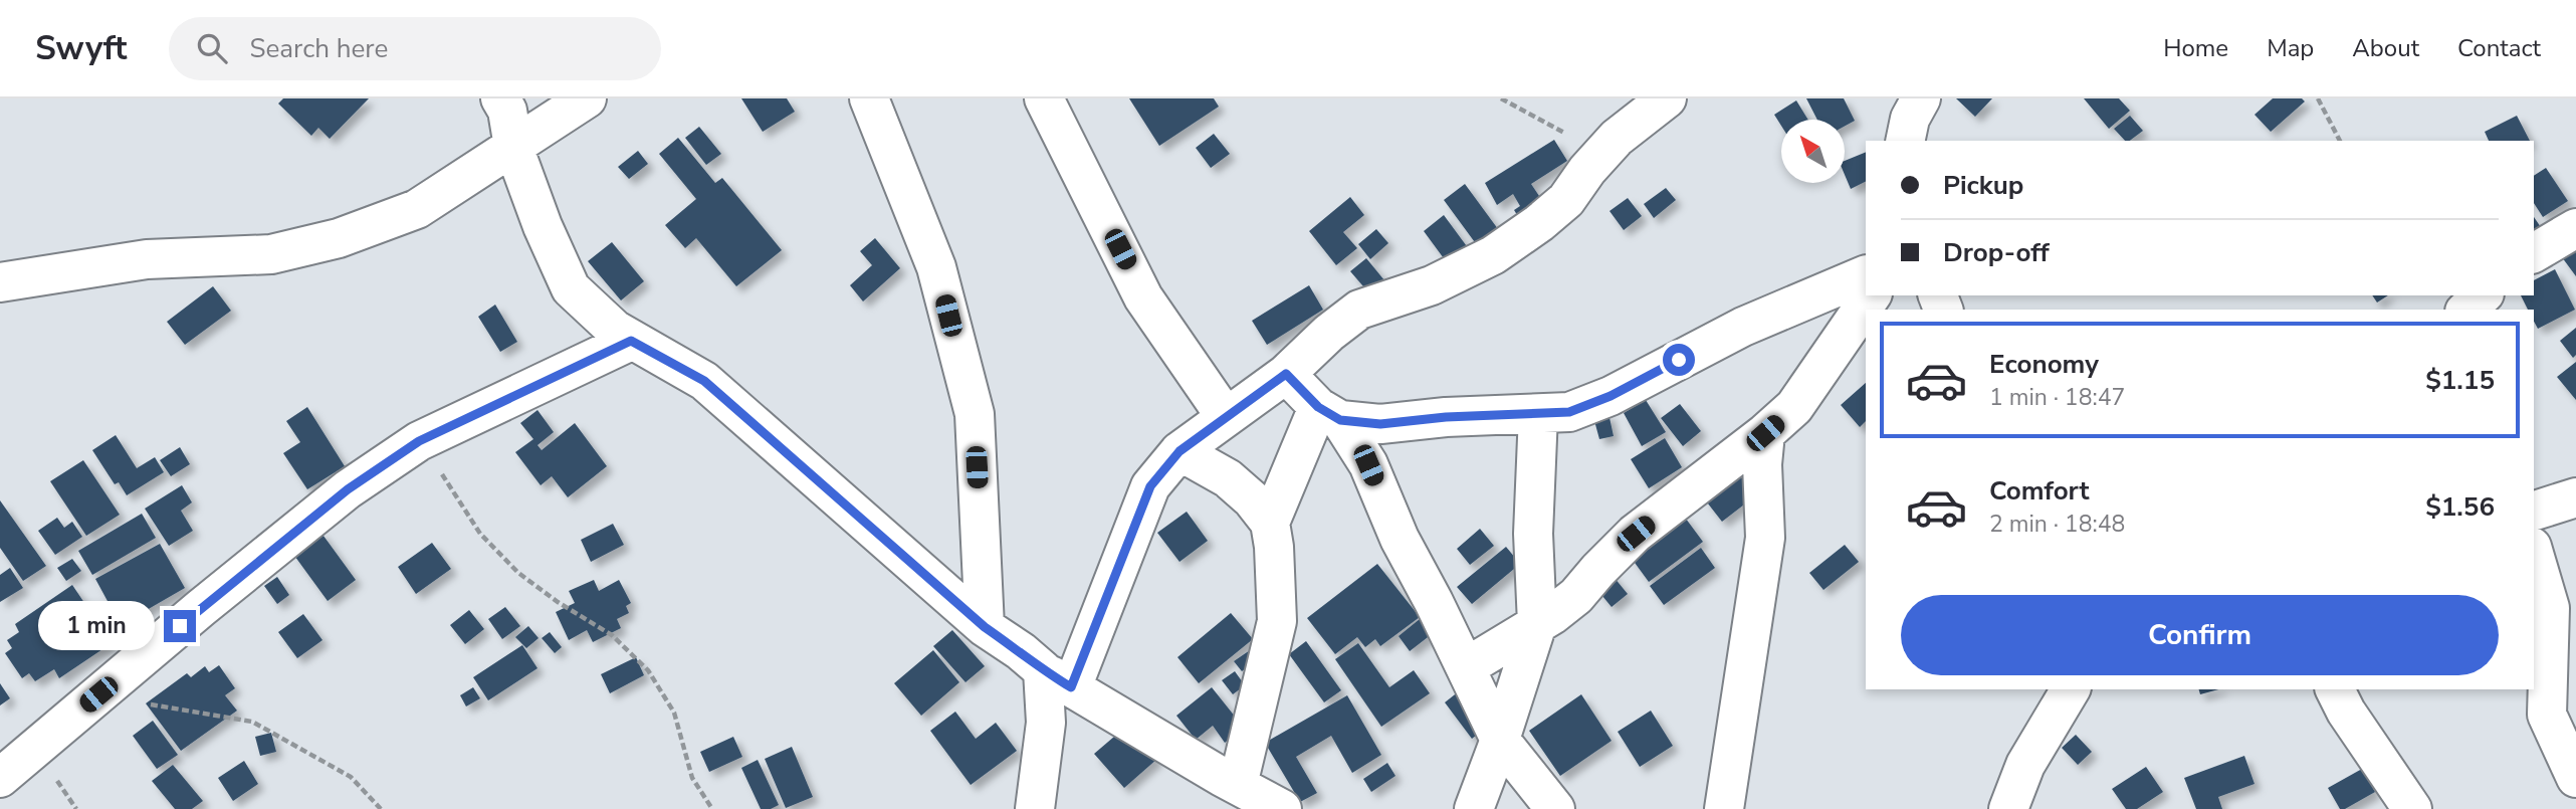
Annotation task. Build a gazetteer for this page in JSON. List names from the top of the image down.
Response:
{
  "north": "top left",
  "page": {
    "header": "Swyft",
    "search": "Search here",
    "nav": [
      "Home",
      "Map",
      "About",
      "Contact"
    ],
    "banner": ["Pickup", "Drop-off"],
    "list": [
      {
        "name": "Economy",
        "note": "1 min · 18:47",
        "value": "$1.15"
      },
      {
        "name": "Comfort",
        "note": "2 min · 18:48",
        "value": "$1.56"
      }
    ],
    "buttons": "Confirm",
    "bubble": "1 min"
  }
}
